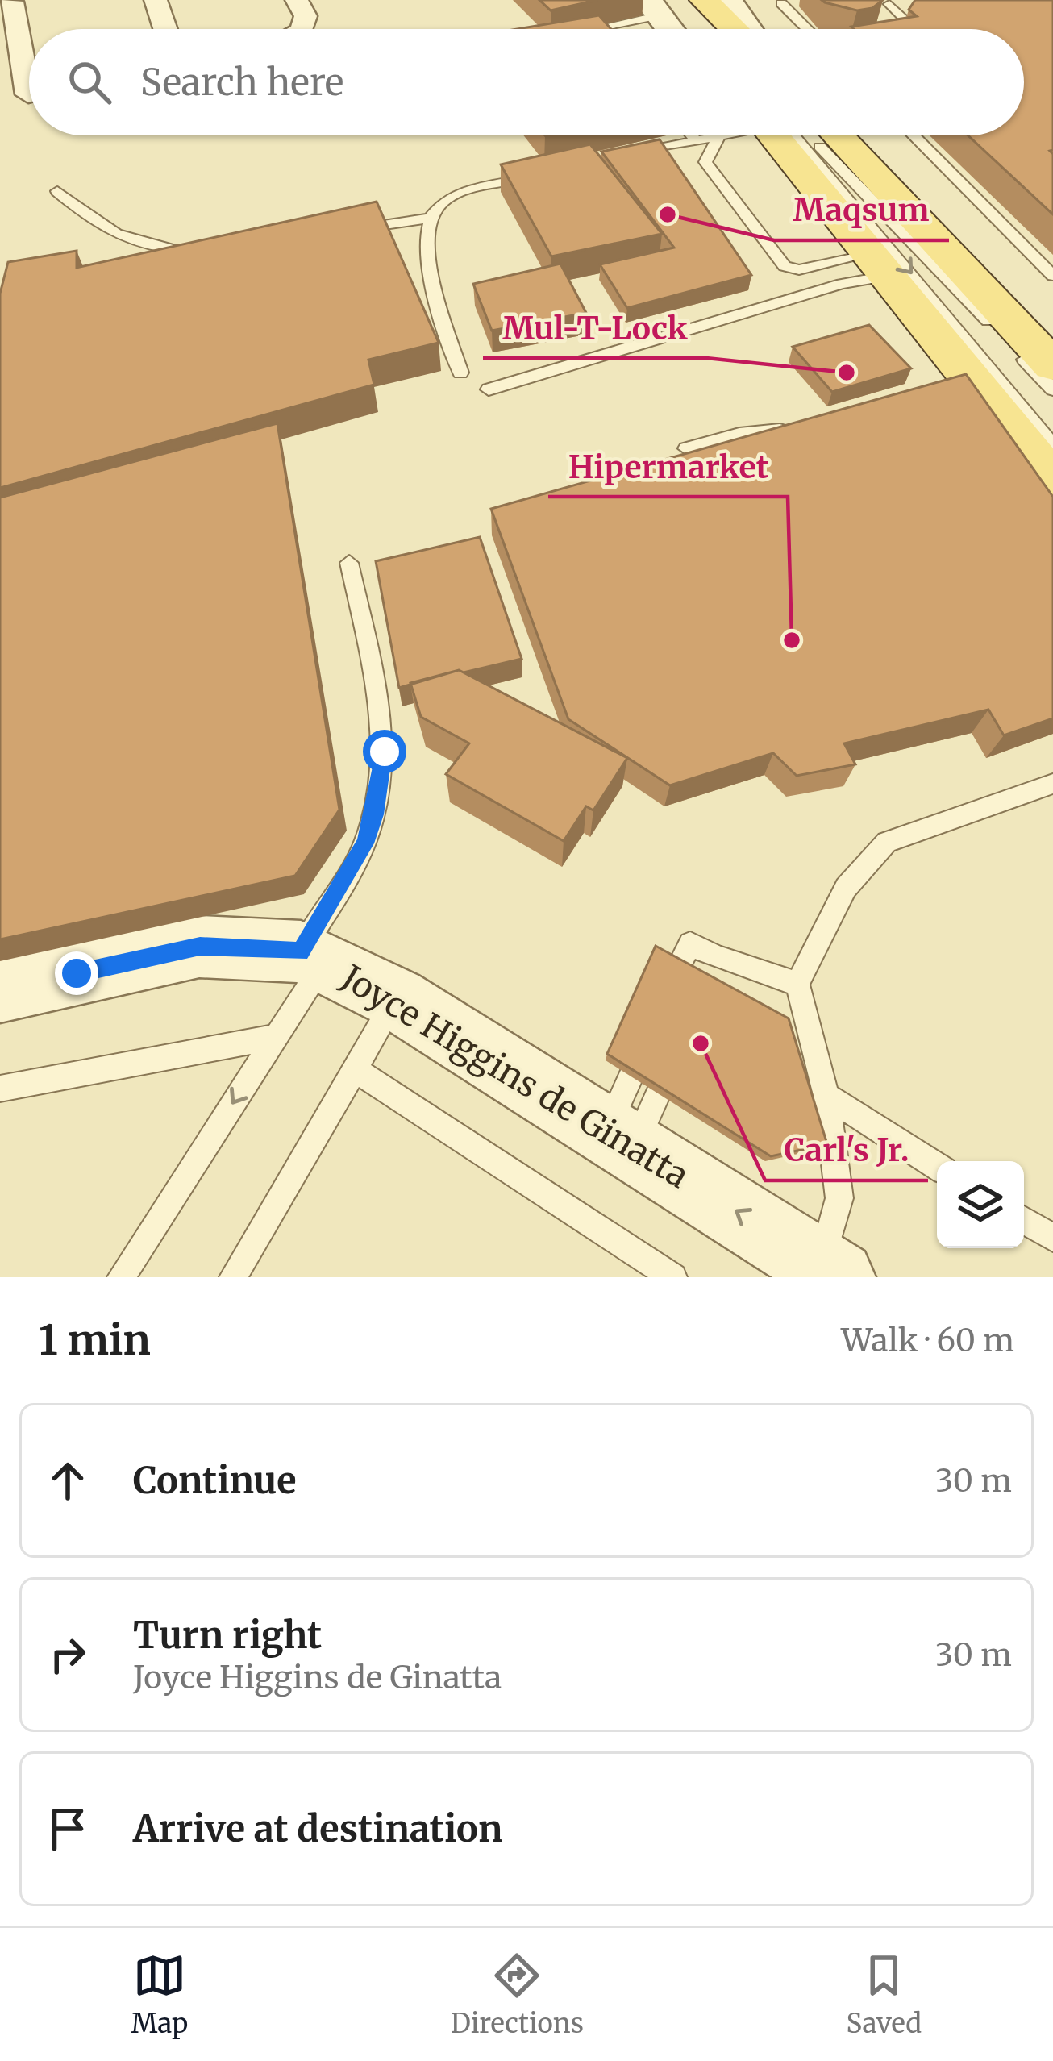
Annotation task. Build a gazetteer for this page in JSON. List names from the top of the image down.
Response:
{
  "streets": {
    "street": ["Joyce Higgins de Ginatta"]
  },
  "one_way": ["Joyce Higgins de Ginatta"],
  "places": [
    "Maqsum",
    "Mul-T-Lock",
    "Hipermarket",
    "Carl's Jr."
  ],
  "page": {
    "search": "Search here",
    "heading": ["1 min", "Walk · 60 m"],
    "list": [
      ["Continue", "30 m"],
      ["Turn right", "Joyce Higgins de Ginatta", "30 m"],
      "Arrive at destination"
    ],
    "nav": ["Map", "Directions", "Saved"]
  }
}
